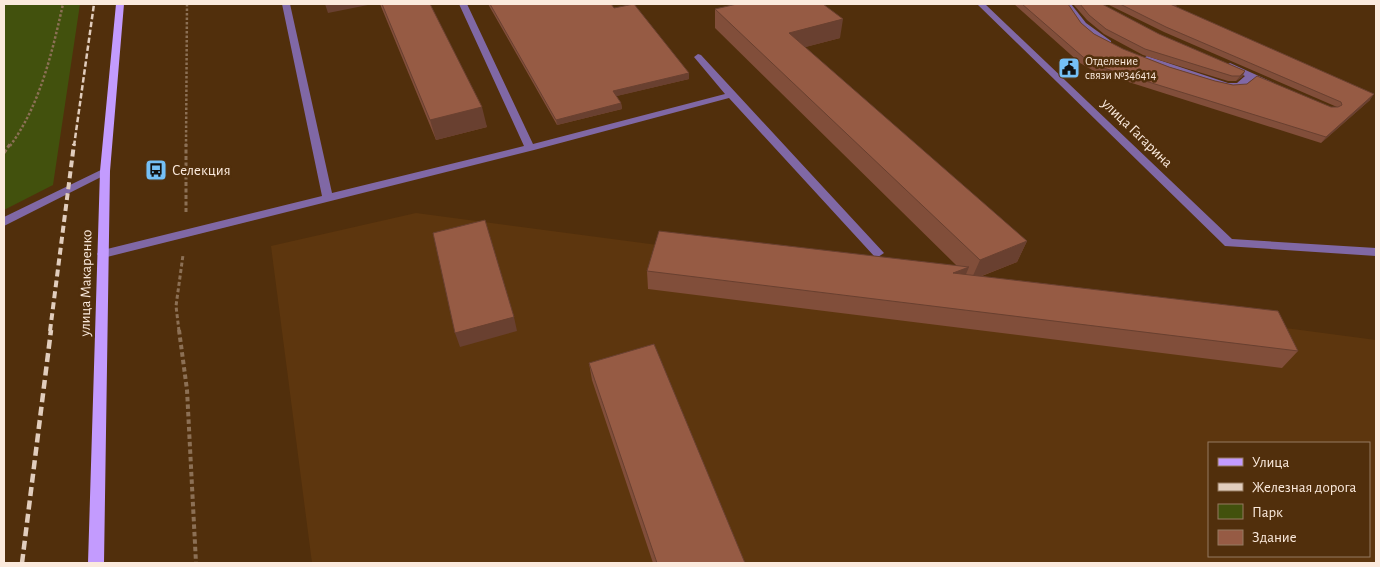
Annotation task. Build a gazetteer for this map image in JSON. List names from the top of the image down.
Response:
{
  "streets": {
    "main road": ["улица Макаренко"],
    "street": ["улица Гагарина"]
  },
  "places": {
    "public building": ["Отделение связи №346414"],
    "bus stop": ["Селекция"]
  },
  "legend": [
    "Улица",
    "Железная дорога",
    "Парк",
    "Здание"
  ]
}
